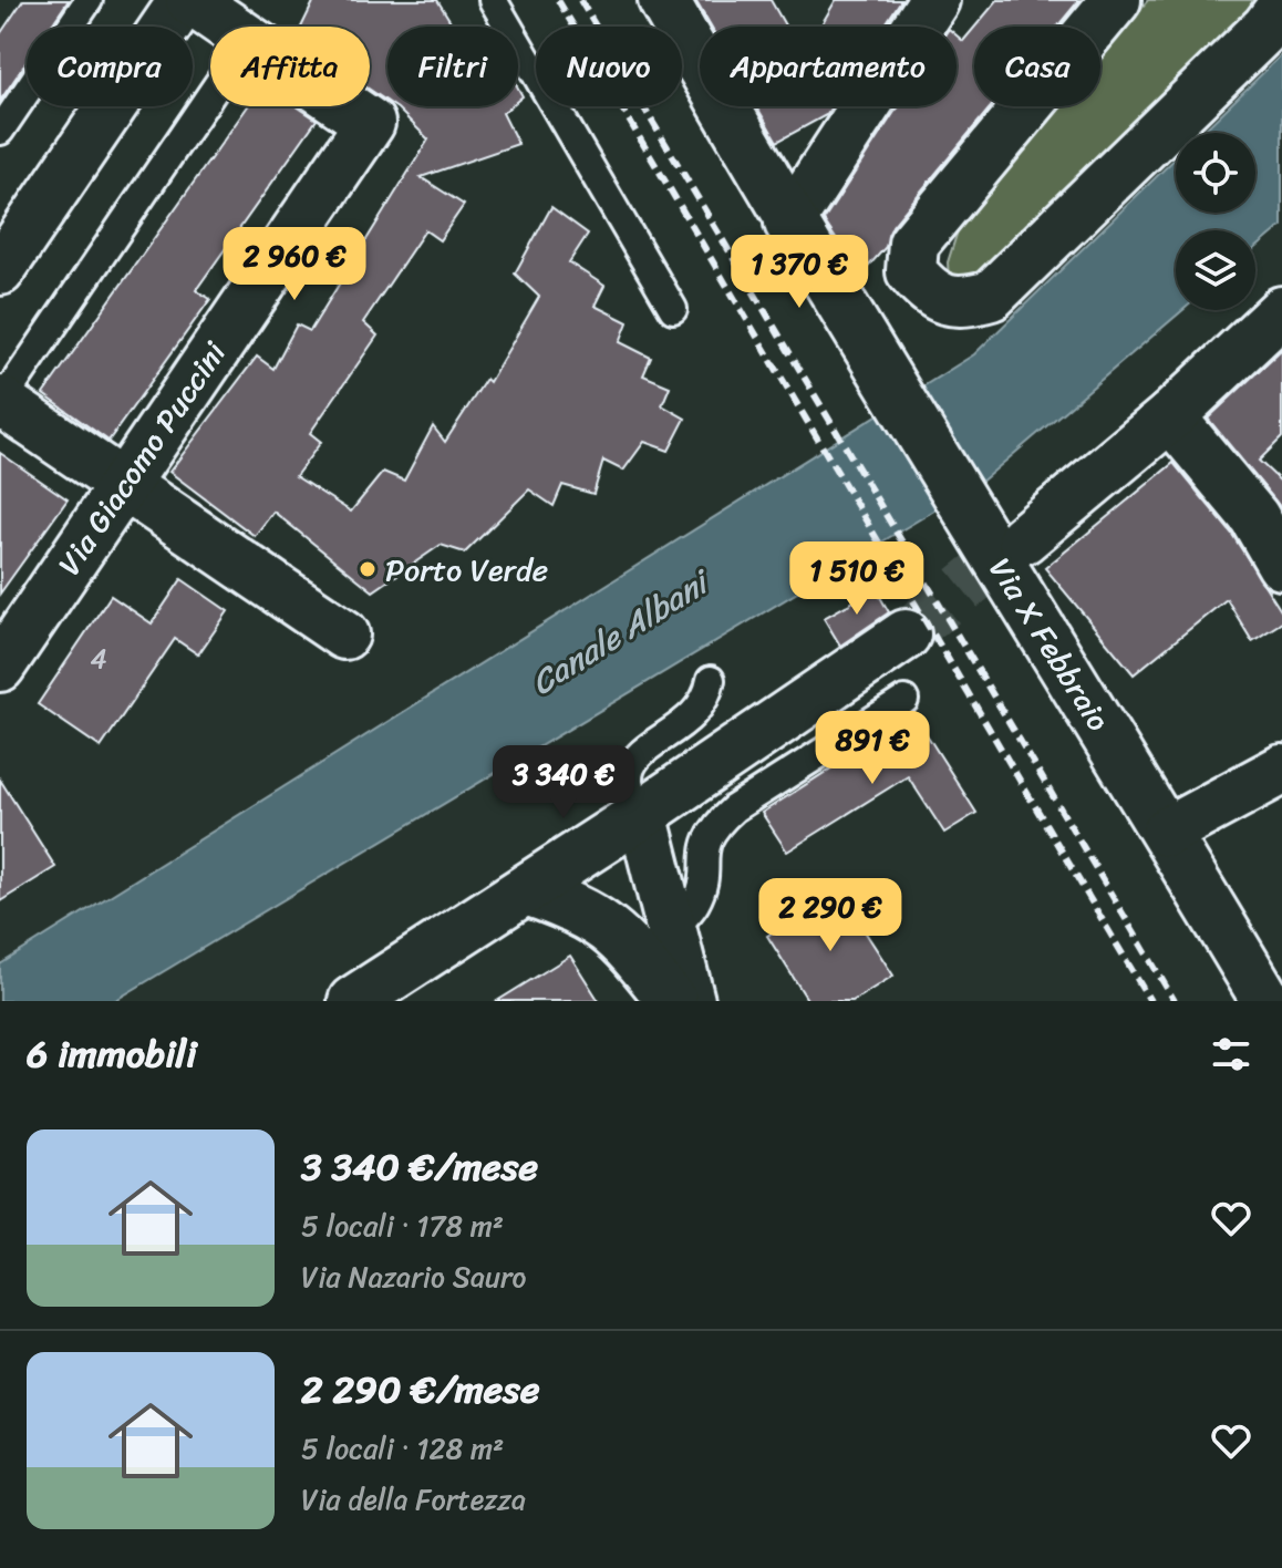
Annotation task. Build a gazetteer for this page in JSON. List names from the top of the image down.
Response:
{
  "streets": {
    "street": ["Via Giacomo Puccini", "Via X Febbraio"]
  },
  "water": ["Canale Albani"],
  "places": ["Porto Verde"],
  "house_numbers": ["4"],
  "page": {
    "chip": [
      "Compra",
      "Affitta",
      "Filtri",
      "Nuovo",
      "Appartamento",
      "Casa"
    ],
    "price": [
      "2 960 €",
      "1 370 €",
      "1 510 €",
      "891 €",
      "3 340 €",
      "2 290 €"
    ],
    "heading": "6 immobili",
    "list": [
      {
        "name": "3 340 €/mese",
        "note": "5 locali · 178 m² · Via Nazario Sauro"
      },
      {
        "name": "2 290 €/mese",
        "note": "5 locali · 128 m² · Via della Fortezza"
      }
    ]
  }
}
